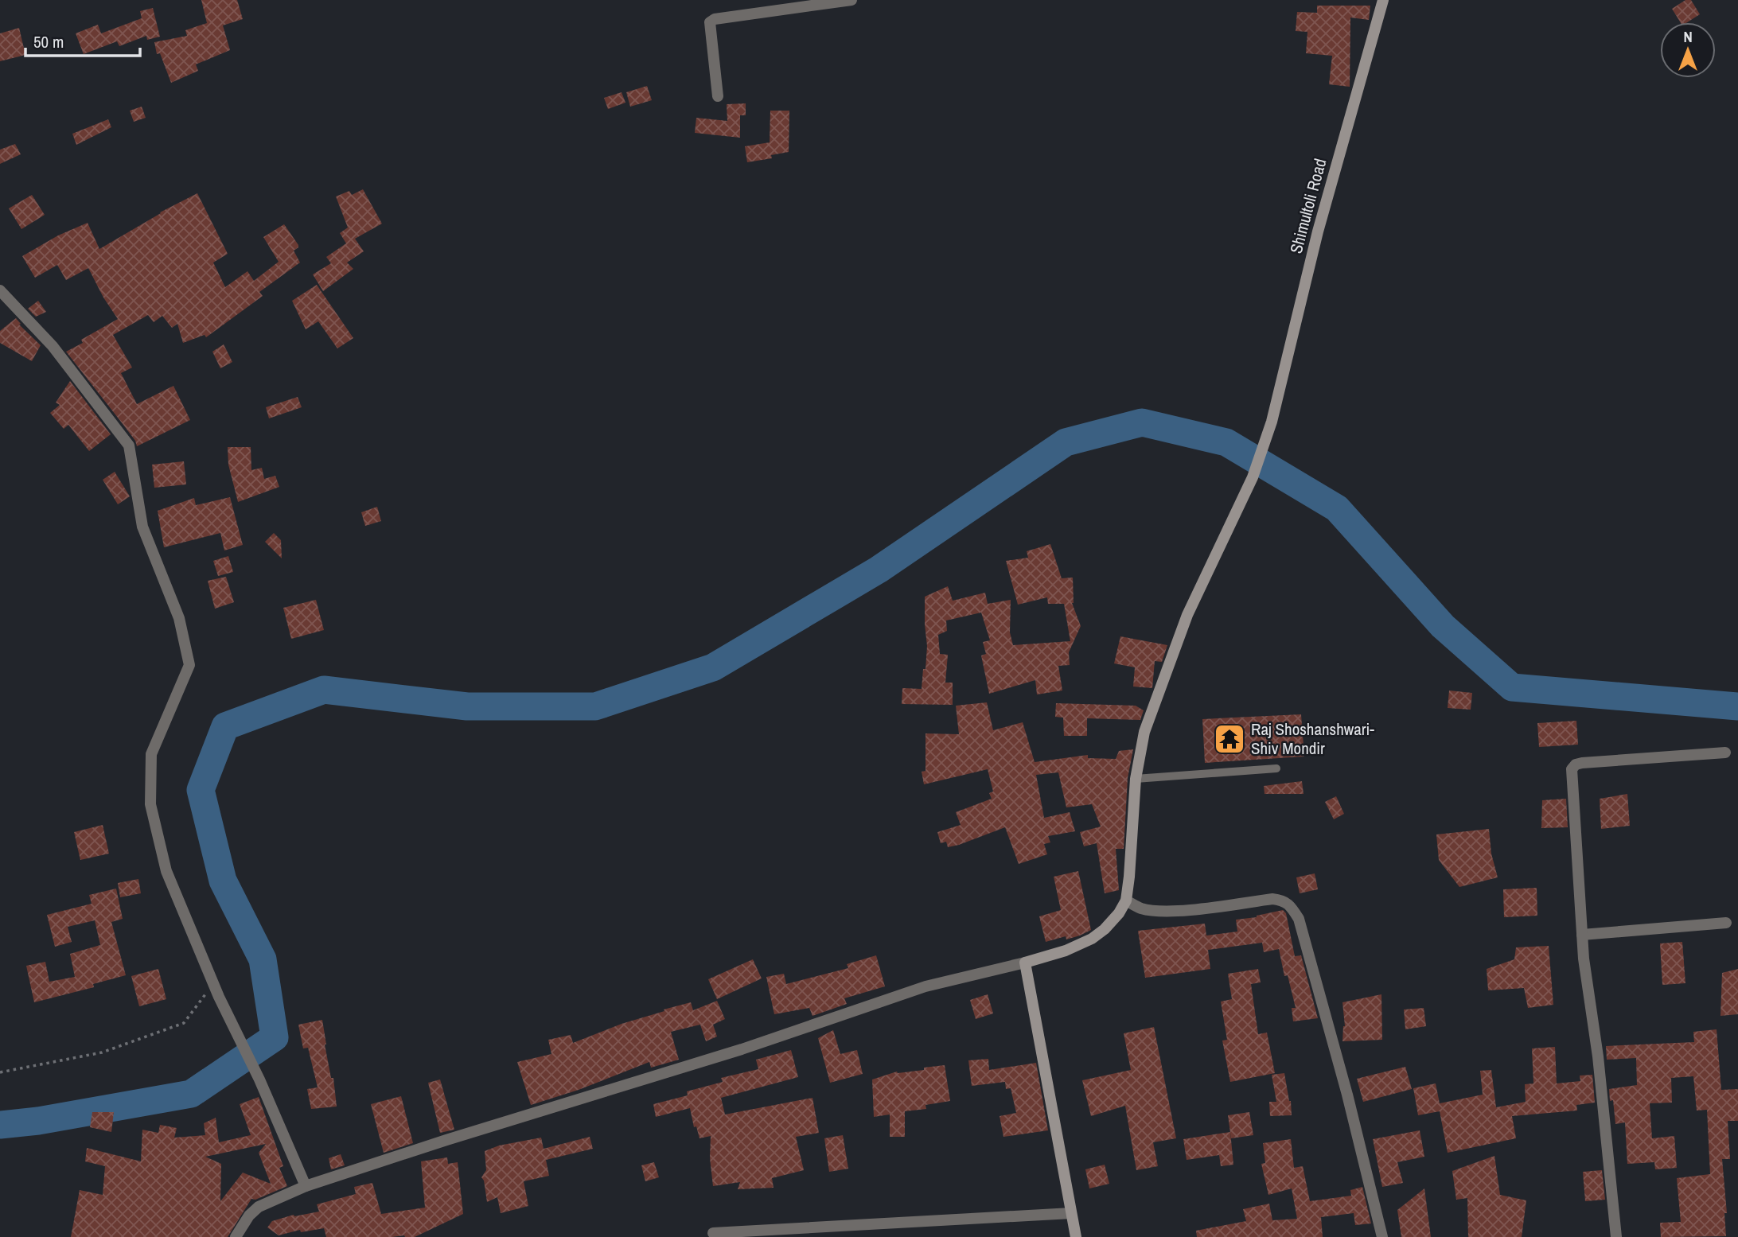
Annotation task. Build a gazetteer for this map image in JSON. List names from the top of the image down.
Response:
{
  "streets": {
    "street": ["Shimultoli Road"]
  },
  "places": {
    "temple": ["Raj Shoshanshwari- Shiv Mondir"]
  },
  "scale_bar": "50 m",
  "north": "top"
}
